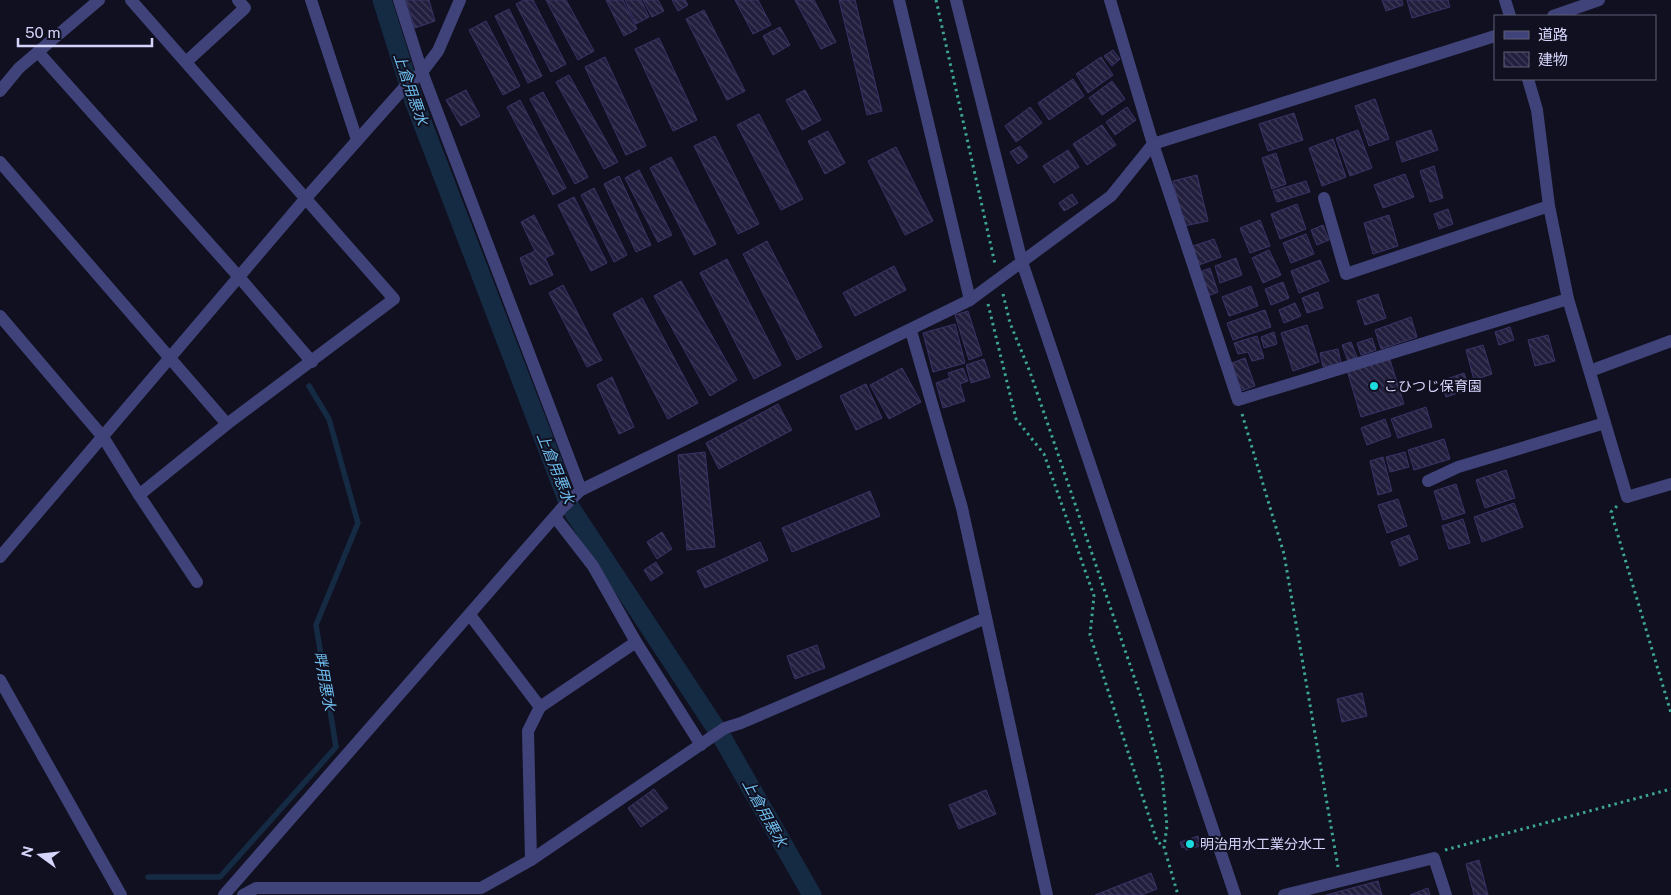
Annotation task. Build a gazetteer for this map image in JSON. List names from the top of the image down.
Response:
{
  "water": ["上倉用悪水", "畔用悪水"],
  "places": ["こひつじ保育園", "明治用水工業分水工"],
  "legend": ["道路", "建物"],
  "scale_bar": "50 m",
  "north": "left"
}
